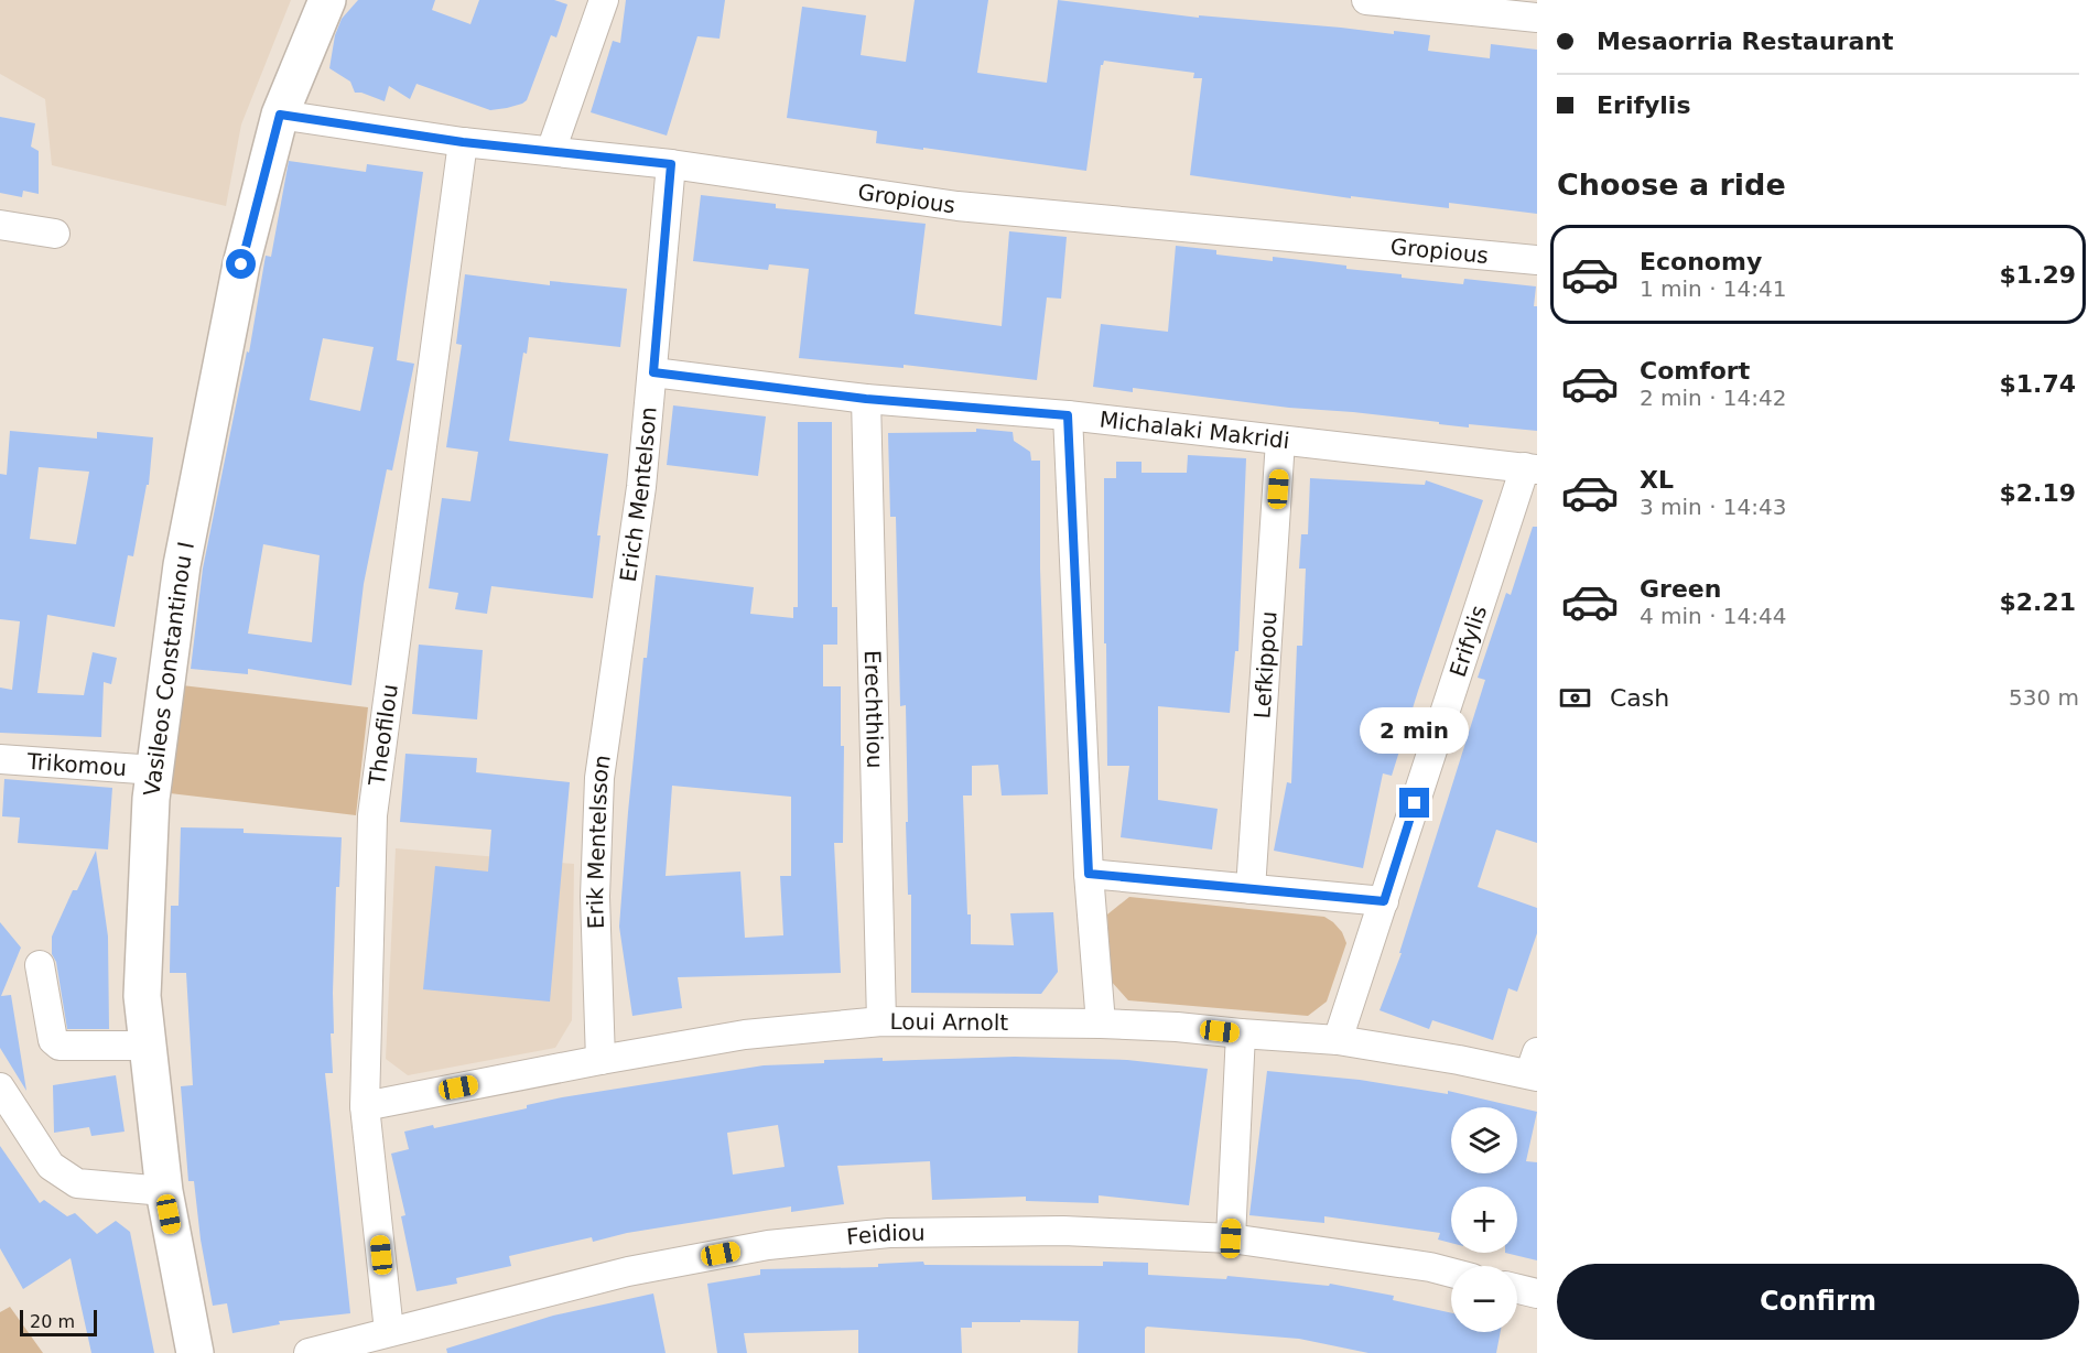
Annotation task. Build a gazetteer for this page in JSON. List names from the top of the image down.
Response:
{
  "streets": {
    "main road": ["Vasileos Constantinou I"],
    "street": [
      "Gropious",
      "Michalaki Makridi",
      "Erich Mentelson",
      "Erifylis",
      "Lefkippou",
      "Erechthiou",
      "Theofilou",
      "Trikomou",
      "Erik Mentelsson",
      "Loui Arnolt",
      "Feidiou"
    ]
  },
  "crossings": [
    ["Gropious", "Erich Mentelson"],
    ["Gropious", "Vasileos Constantinou I"],
    ["Gropious", "Theofilou"],
    ["Michalaki Makridi", "Erich Mentelson"],
    ["Michalaki Makridi", "Erifylis"],
    ["Michalaki Makridi", "Lefkippou"],
    ["Michalaki Makridi", "Erechthiou"],
    ["Erich Mentelson", "Erik Mentelsson"],
    ["Erifylis", "Loui Arnolt"],
    ["Vasileos Constantinou I", "Trikomou"],
    ["Erechthiou", "Loui Arnolt"],
    ["Theofilou", "Loui Arnolt"],
    ["Theofilou", "Feidiou"],
    ["Erik Mentelsson", "Loui Arnolt"]
  ],
  "scale_bar": "20 m",
  "page": {
    "banner": ["Mesaorria Restaurant", "Erifylis"],
    "heading": "Choose a ride",
    "list": [
      {
        "name": "Economy",
        "note": "1 min · 14:41",
        "value": "$1.29"
      },
      {
        "name": "Comfort",
        "note": "2 min · 14:42",
        "value": "$1.74"
      },
      {
        "name": "XL",
        "note": "3 min · 14:43",
        "value": "$2.19"
      },
      {
        "name": "Green",
        "note": "4 min · 14:44",
        "value": "$2.21"
      }
    ],
    "pay": ["Cash", "530 m"],
    "bubble": "2 min",
    "map_buttons": ["+", "−"],
    "buttons": "Confirm",
    "scale": "20 m"
  }
}
